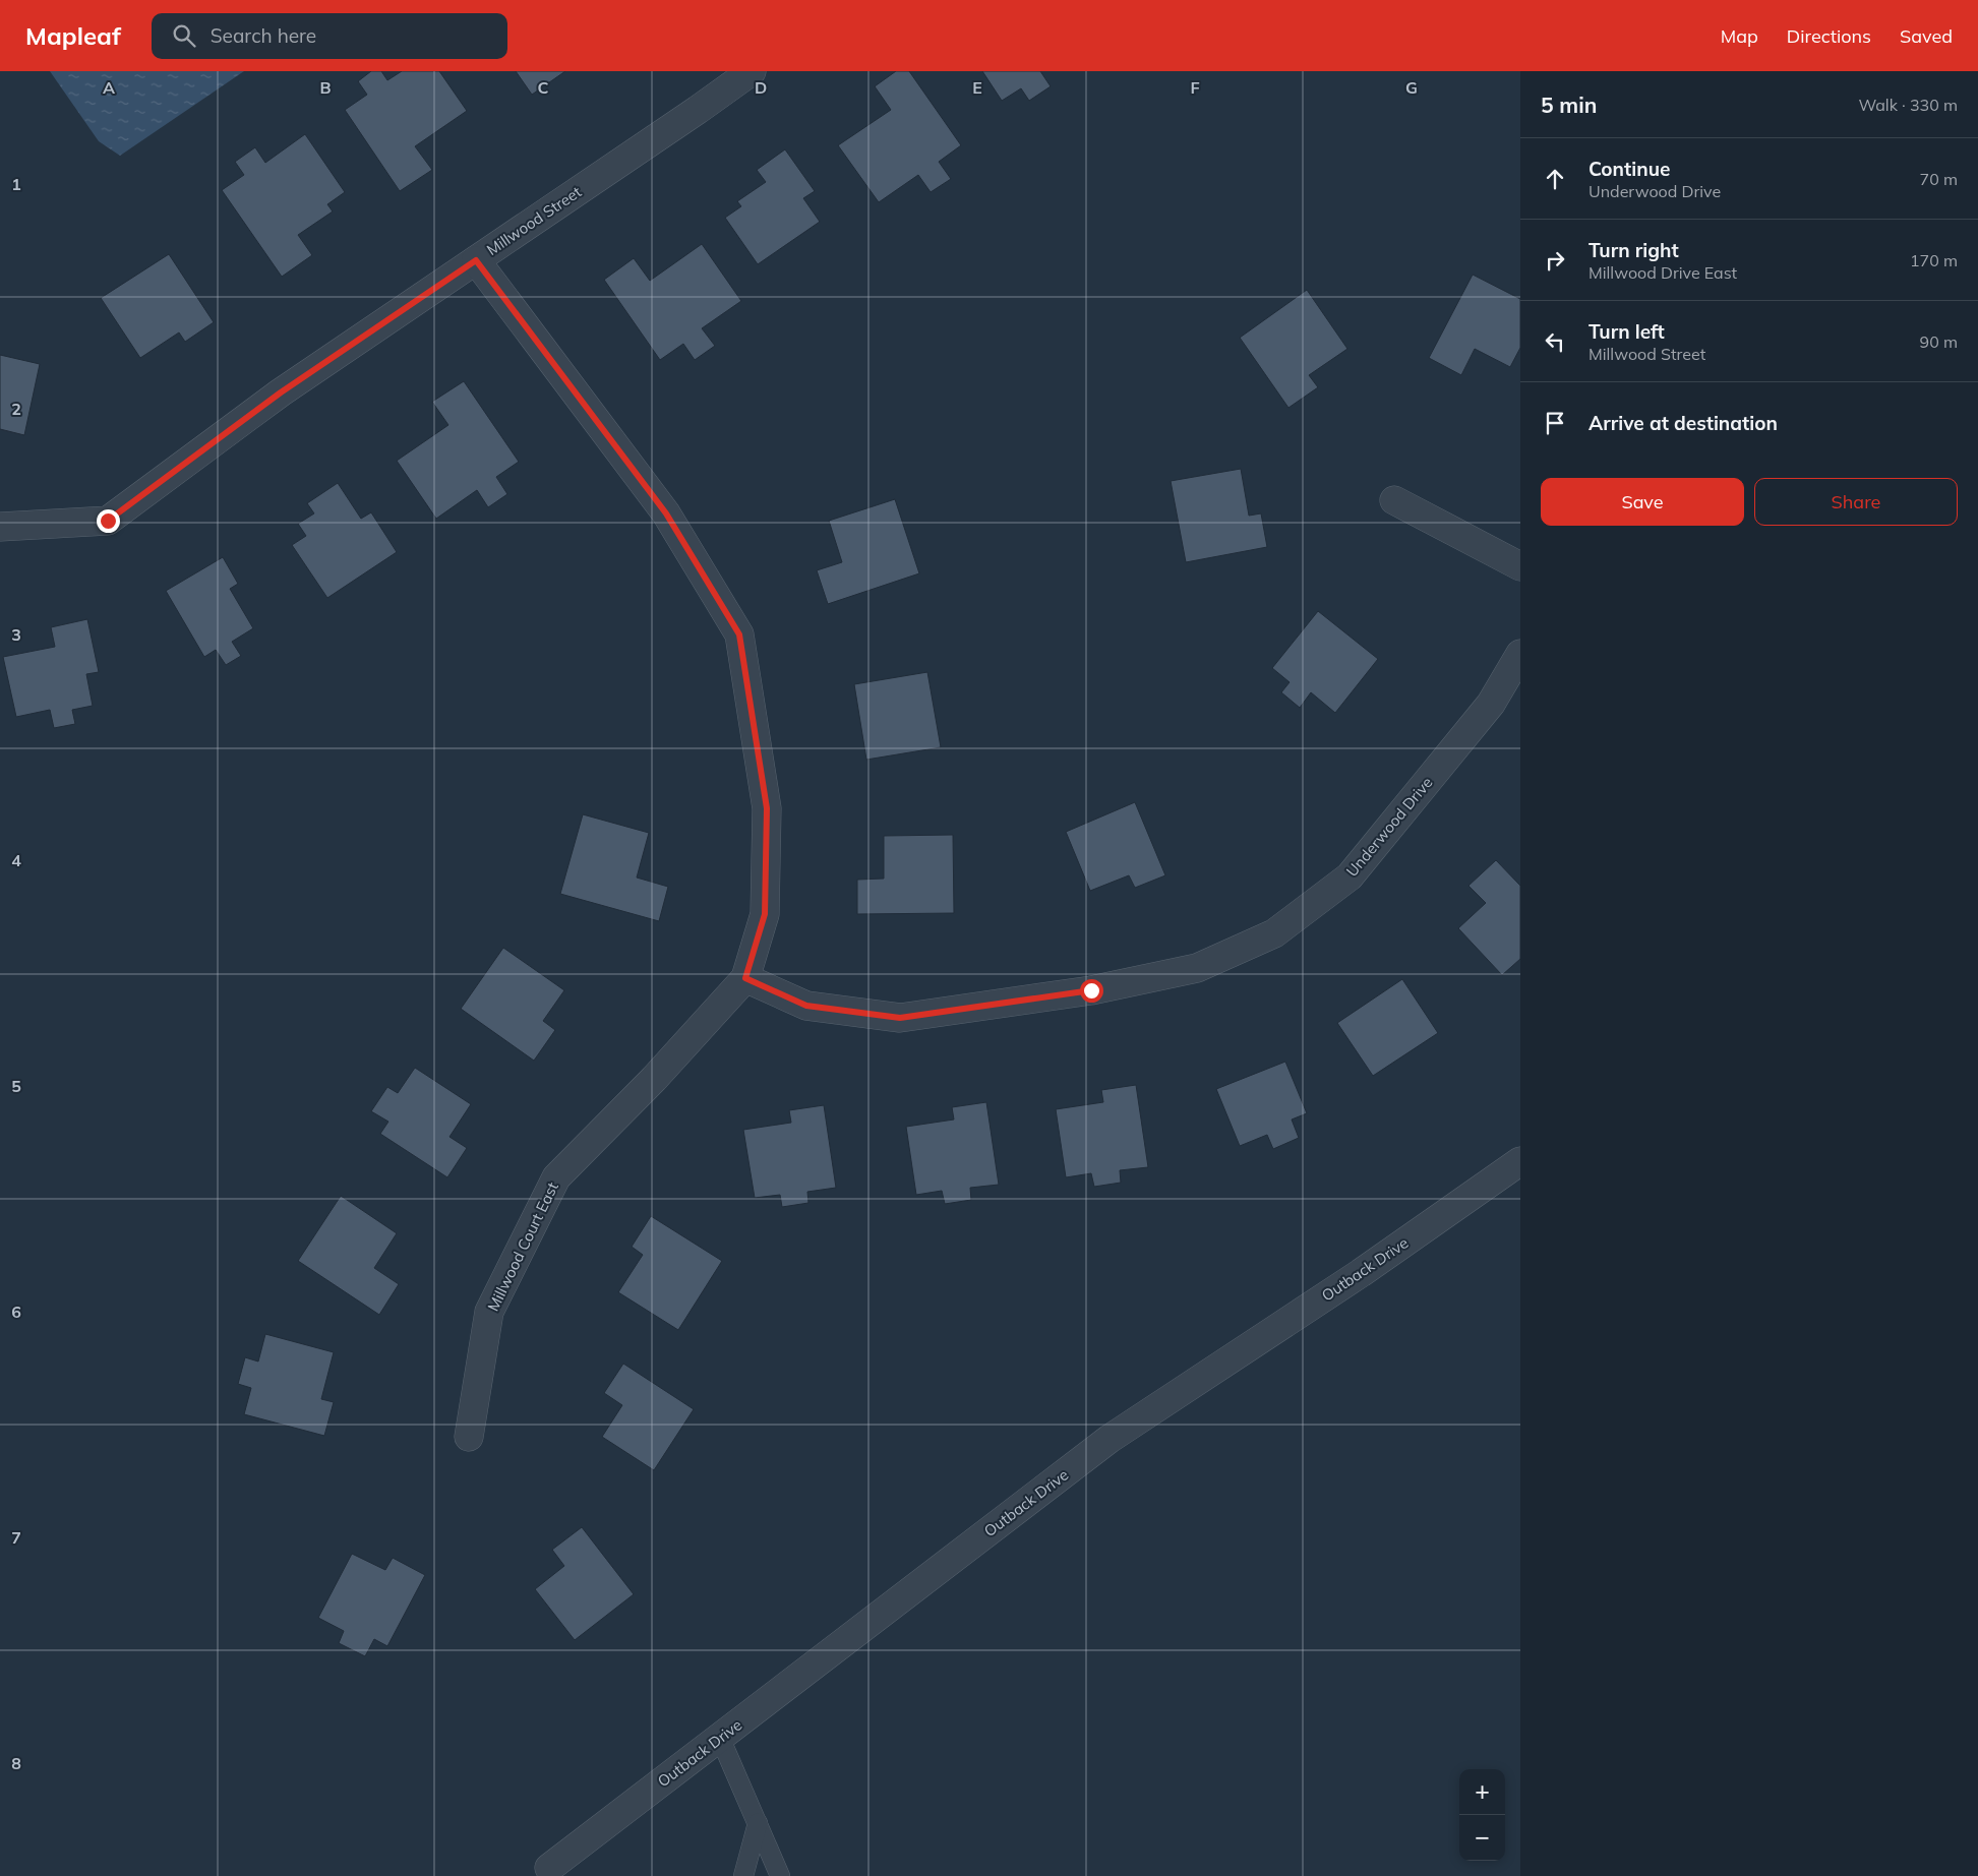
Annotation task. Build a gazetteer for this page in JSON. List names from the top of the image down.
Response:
{
  "streets": {
    "street": [
      "Millwood Street",
      "Underwood Drive",
      "Millwood Court East",
      "Outback Drive"
    ]
  },
  "crossings": [
    ["Underwood Drive", "Millwood Court East"]
  ],
  "page": {
    "header": "Mapleaf",
    "search": "Search here",
    "nav": ["Map", "Directions", "Saved"],
    "heading": ["5 min", "Walk · 330 m"],
    "list": [
      ["Continue", "Underwood Drive", "70 m"],
      ["Turn right", "Millwood Drive East", "170 m"],
      ["Turn left", "Millwood Street", "90 m"],
      "Arrive at destination"
    ],
    "buttons": ["Save", "Share"],
    "map_buttons": ["+", "−"]
  },
  "grid": {
    "columns": [
      "A",
      "B",
      "C",
      "D",
      "E",
      "F",
      "G"
    ],
    "rows": [
      "1",
      "2",
      "3",
      "4",
      "5",
      "6",
      "7",
      "8"
    ]
  }
}
